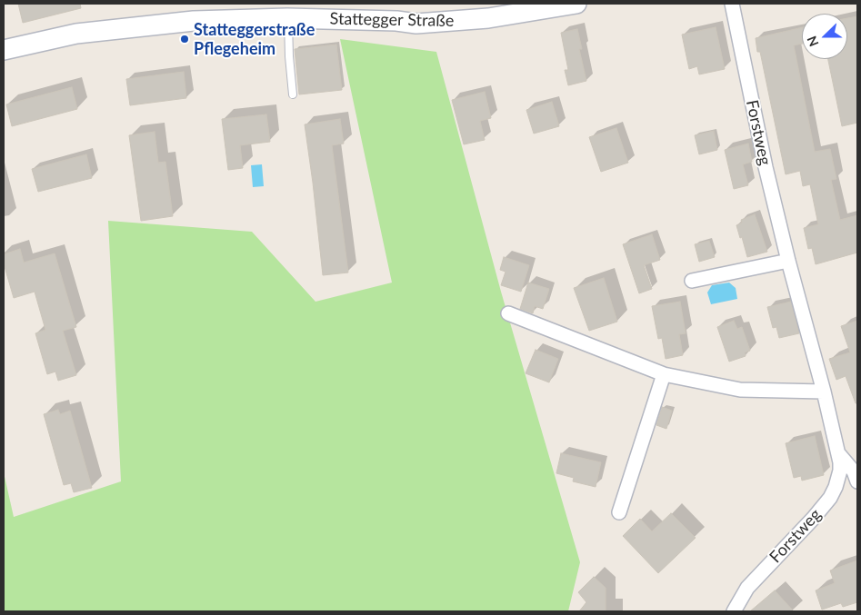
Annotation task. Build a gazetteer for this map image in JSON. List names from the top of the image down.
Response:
{
  "streets": {
    "main road": ["Stattegger Straße"],
    "street": ["Forstweg"]
  },
  "places": ["Statteggerstraße Pflegeheim"],
  "north": "left"
}
